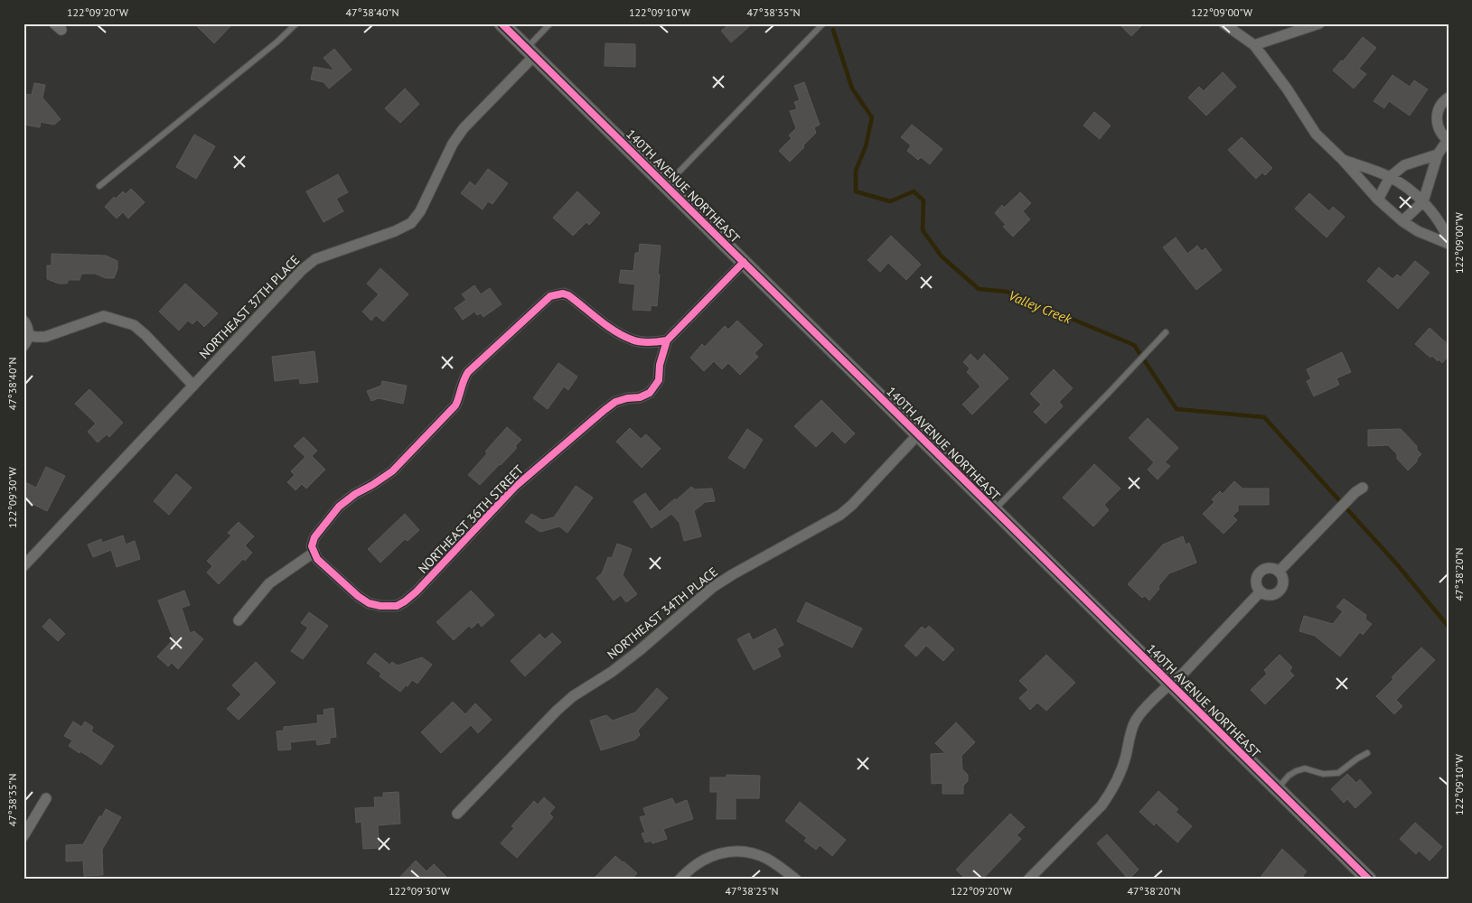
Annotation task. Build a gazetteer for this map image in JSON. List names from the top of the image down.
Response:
{
  "streets": {
    "street": [
      "140TH AVENUE NORTHEAST",
      "NORTHEAST 37TH PLACE",
      "NORTHEAST 36TH STREET",
      "NORTHEAST 34TH PLACE"
    ]
  },
  "crossings": [
    ["140TH AVENUE NORTHEAST", "NORTHEAST 37TH PLACE"],
    ["140TH AVENUE NORTHEAST", "NORTHEAST 36TH STREET"],
    ["140TH AVENUE NORTHEAST", "NORTHEAST 34TH PLACE"]
  ],
  "water": ["Valley Creek"],
  "coordinates": [
    "122°09'20\"W",
    "47°38'40\"N",
    "122°09'10\"W",
    "47°38'35\"N",
    "122°09'00\"W",
    "122°09'30\"W",
    "47°38'20\"N",
    "47°38'25\"N"
  ]
}
